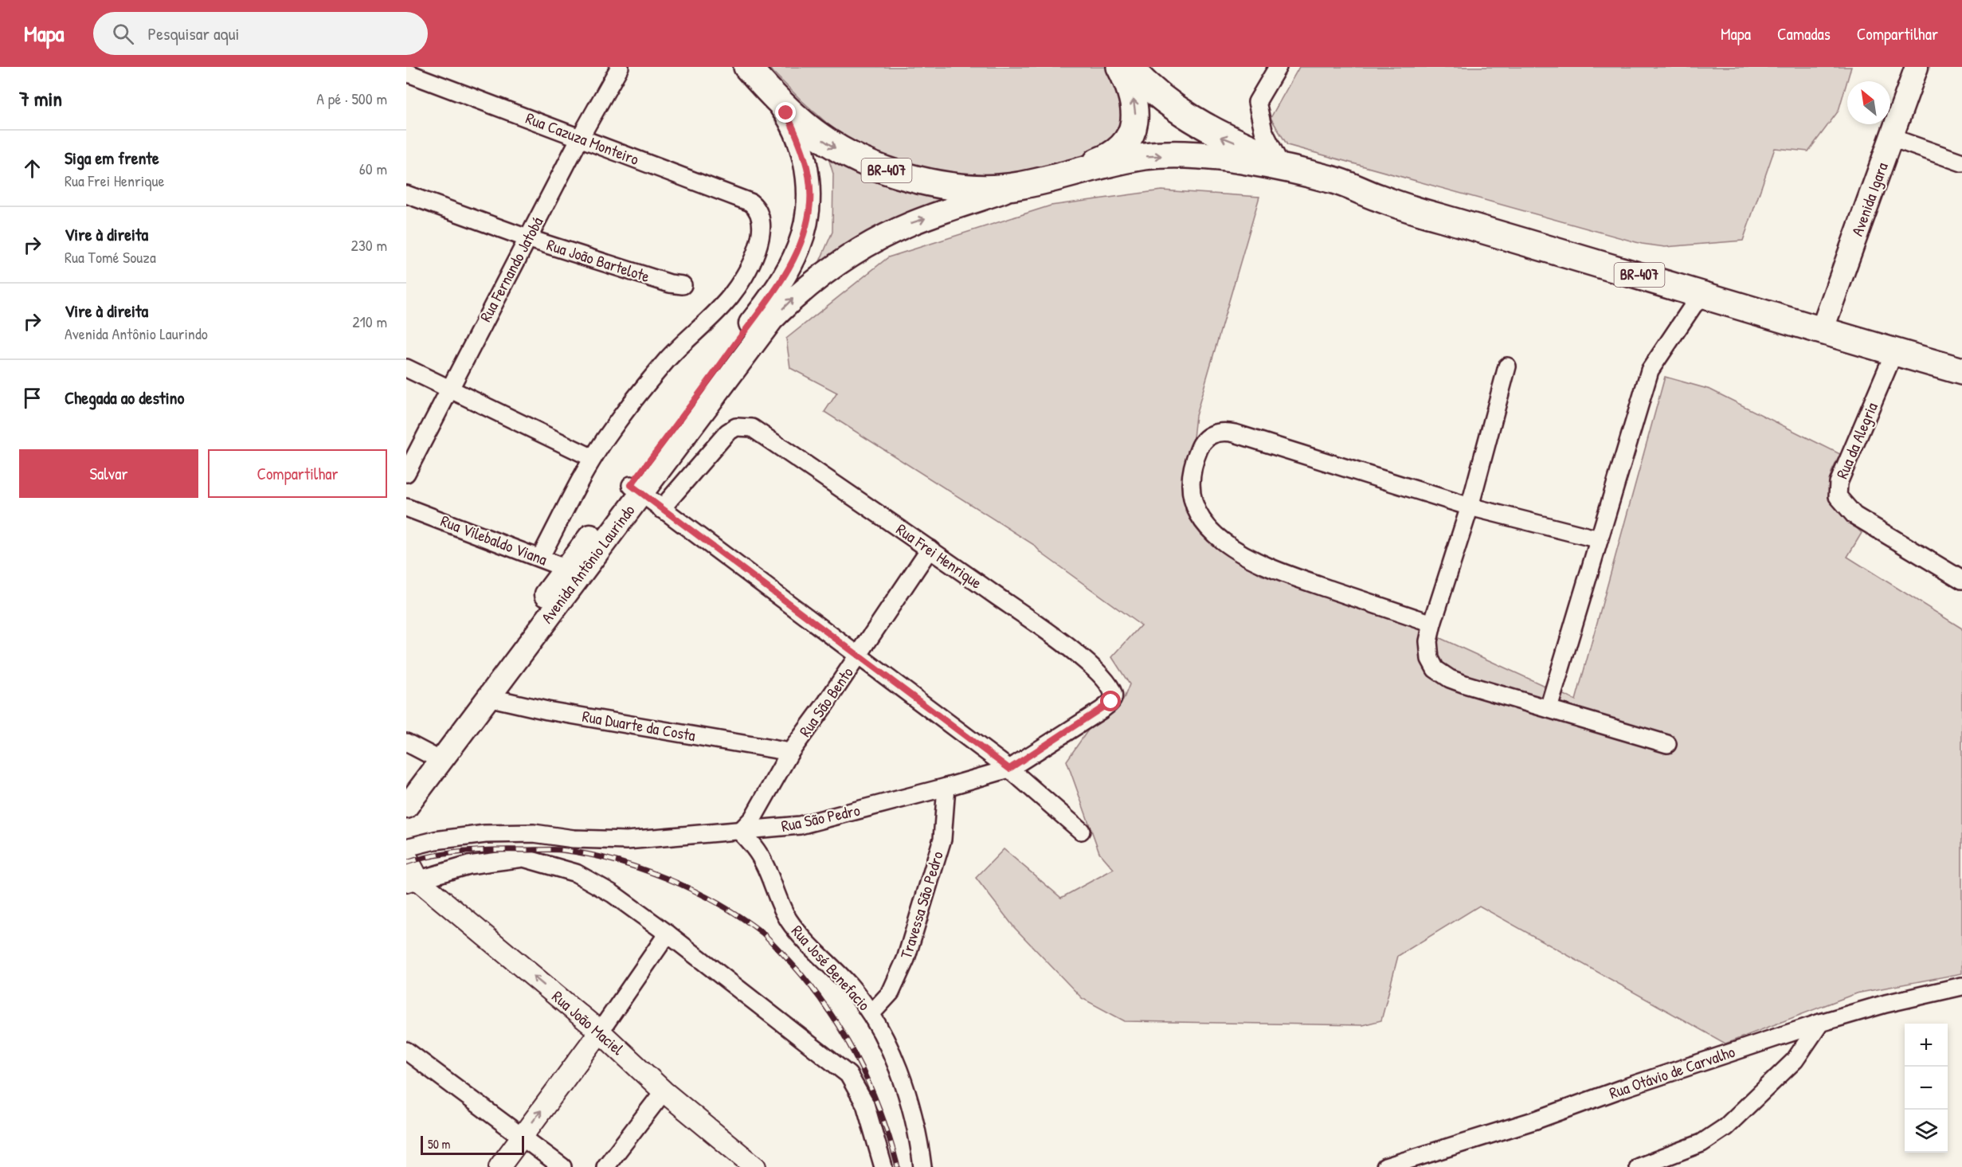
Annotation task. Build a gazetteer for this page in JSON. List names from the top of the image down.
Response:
{
  "streets": {
    "highway": ["BR-407"],
    "main road": ["Avenida Igara", "Avenida Antônio Laurindo"],
    "street": [
      "Rua Cazuza Monteiro",
      "Rua João Bartelote",
      "Rua Fernando Jatobá",
      "Rua da Alegria",
      "Rua Vilebaldo Viana",
      "Rua Frei Henrique",
      "Rua São Bento",
      "Rua Duarte da Costa",
      "Rua São Pedro",
      "Travessa São Pedro",
      "Rua José Benefacio",
      "Rua João Maciel",
      "Rua Otávio de Carvalho"
    ]
  },
  "crossings": [
    ["Rua Cazuza Monteiro", "Rua Fernando Jatobá"],
    ["BR-407", "Avenida Igara"],
    ["BR-407", "Rua da Alegria"],
    ["BR-407", "Avenida Antônio Laurindo"],
    ["Rua João Bartelote", "Rua Fernando Jatobá"],
    ["Rua Vilebaldo Viana", "Avenida Antônio Laurindo"],
    ["Rua Frei Henrique", "Rua São Bento"],
    ["Rua Frei Henrique", "Rua São Pedro"],
    ["Avenida Antônio Laurindo", "Rua Duarte da Costa"],
    ["Rua São Bento", "Rua Duarte da Costa"],
    ["Rua São Bento", "Rua São Pedro"],
    ["Rua São Bento", "Rua José Benefacio"],
    ["Rua São Pedro", "Travessa São Pedro"],
    ["Rua São Pedro", "Rua José Benefacio"],
    ["Travessa São Pedro", "Rua José Benefacio"]
  ],
  "scale_bar": "50 m",
  "north": "top left",
  "page": {
    "header": "Mapa",
    "search": "Pesquisar aqui",
    "nav": ["Mapa", "Camadas", "Compartilhar"],
    "heading": ["7 min", "A pé · 500 m"],
    "list": [
      ["Siga em frente", "Rua Frei Henrique", "60 m"],
      ["Vire à direita", "Rua Tomé Souza", "230 m"],
      ["Vire à direita", "Avenida Antônio Laurindo", "210 m"],
      "Chegada ao destino"
    ],
    "buttons": ["Salvar", "Compartilhar"],
    "map_buttons": ["+", "−"],
    "scale": "50 m"
  }
}
